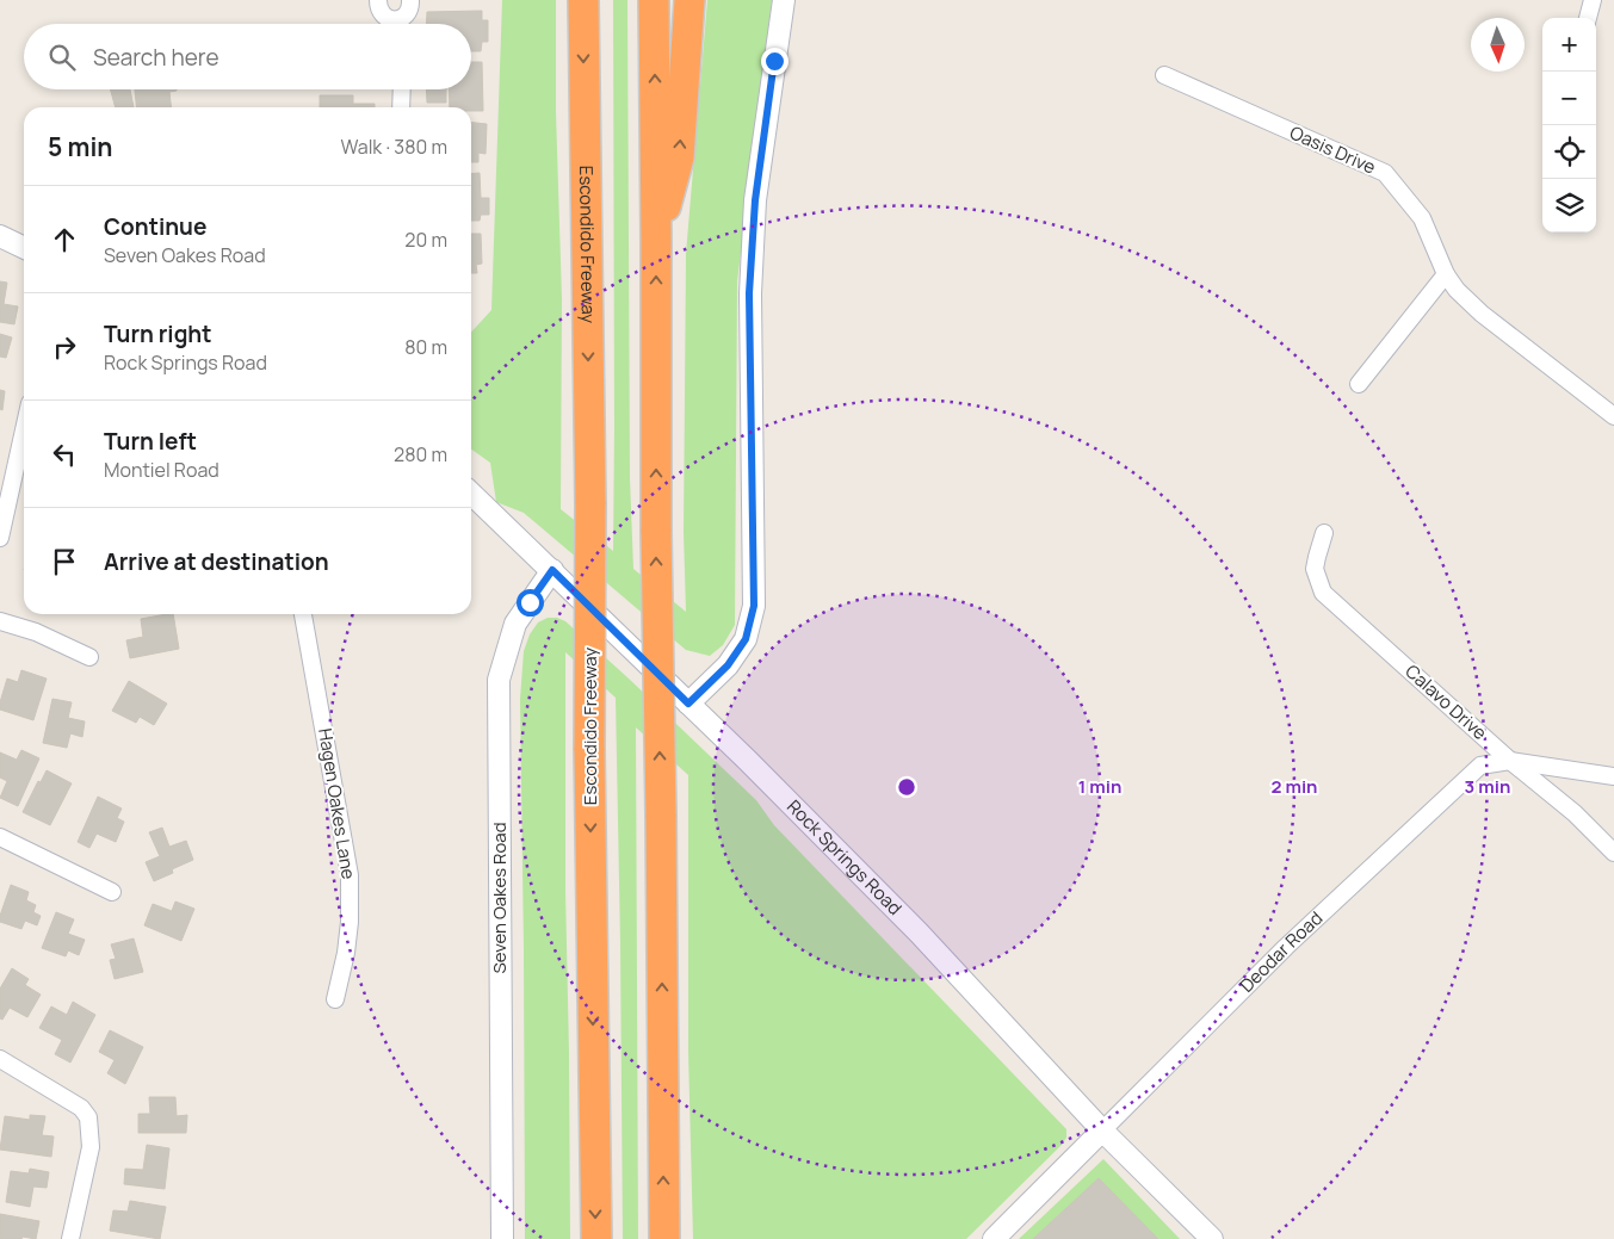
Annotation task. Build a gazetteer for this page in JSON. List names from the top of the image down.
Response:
{
  "streets": {
    "highway": ["Escondido Freeway"],
    "street": [
      "Oasis Drive",
      "Calavo Drive",
      "Hagen Oakes Lane",
      "Rock Springs Road",
      "Seven Oakes Road",
      "Deodar Road"
    ]
  },
  "crossings": [
    ["Calavo Drive", "Deodar Road"],
    ["Rock Springs Road", "Seven Oakes Road"],
    ["Rock Springs Road", "Deodar Road"]
  ],
  "north": "bottom",
  "page": {
    "map_buttons": ["+", "−"],
    "search": "Search here",
    "heading": ["5 min", "Walk · 380 m"],
    "list": [
      ["Continue", "Seven Oakes Road", "20 m"],
      ["Turn right", "Rock Springs Road", "80 m"],
      ["Turn left", "Montiel Road", "280 m"],
      "Arrive at destination"
    ]
  },
  "rings": ["1 min", "2 min", "3 min"]
}
